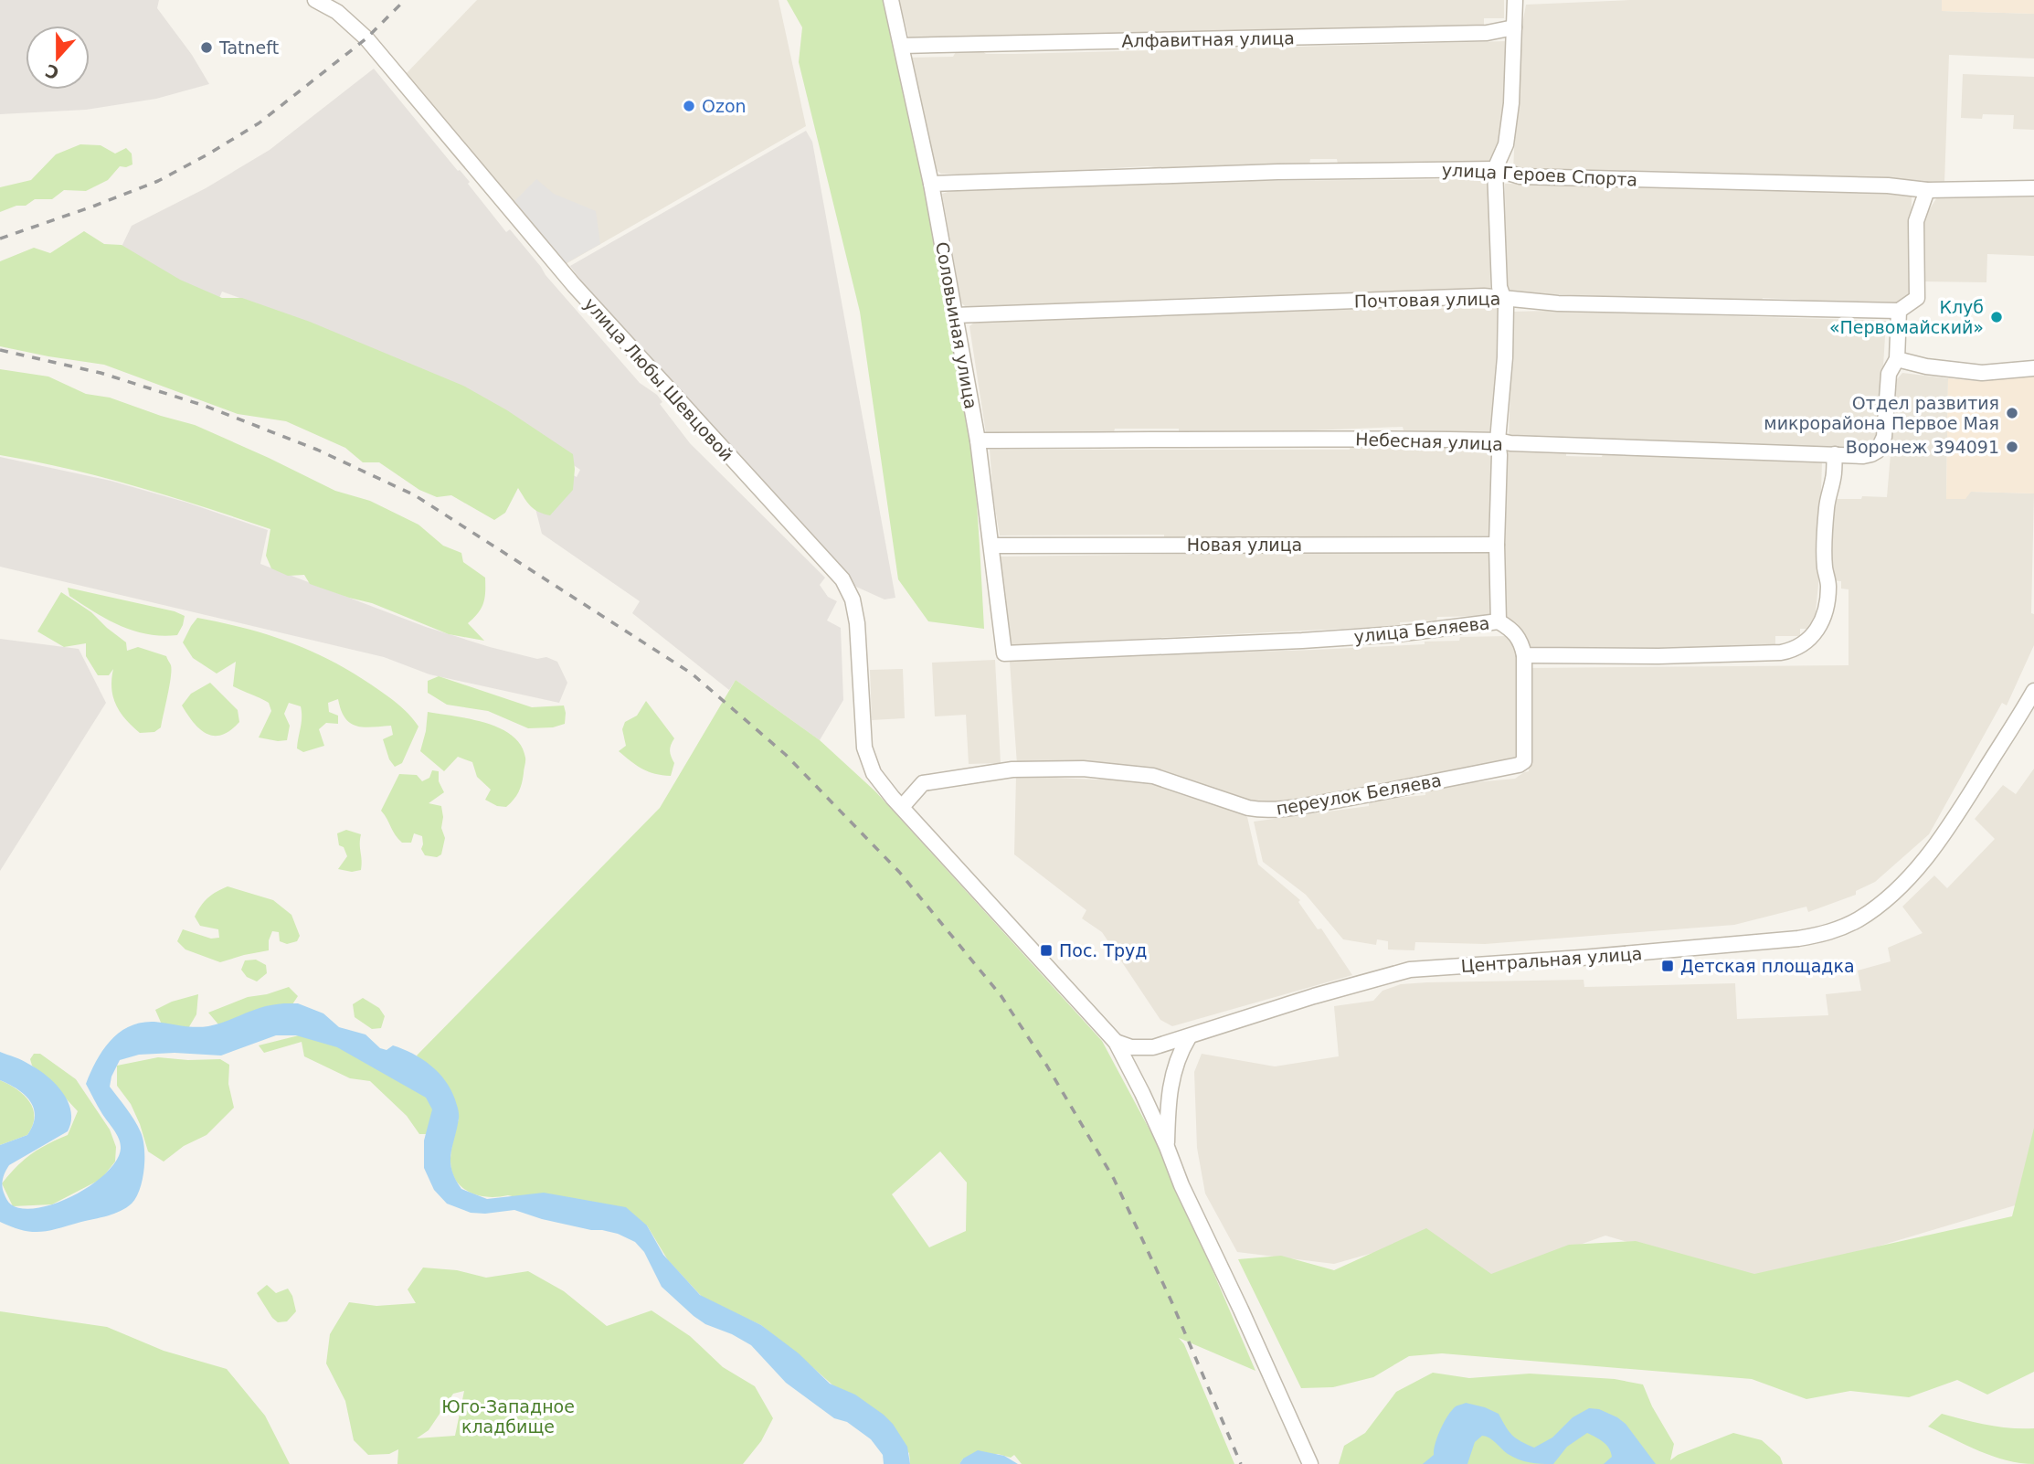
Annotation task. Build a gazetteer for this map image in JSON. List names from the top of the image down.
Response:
{
  "streets": {
    "street": [
      "Алфавитная улица",
      "улица Героев Спорта",
      "Почтовая улица",
      "Соловьиная улица",
      "улица Любы Шевцовой",
      "Небесная улица",
      "Новая улица",
      "улица Беляева",
      "переулок Беляева",
      "Центральная улица"
    ]
  },
  "crossings": [
    ["Алфавитная улица", "Соловьиная улица"],
    ["улица Героев Спорта", "Соловьиная улица"],
    ["Почтовая улица", "Соловьиная улица"],
    ["Соловьиная улица", "Небесная улица"],
    ["Соловьиная улица", "Новая улица"],
    ["Соловьиная улица", "улица Беляева"],
    ["улица Любы Шевцовой", "переулок Беляева"],
    ["улица Любы Шевцовой", "Центральная улица"],
    ["улица Беляева", "переулок Беляева"]
  ],
  "parks": ["Юго-Западное кладбище"],
  "places": {
    "other": [
      "Tatneft",
      "Ozon",
      "Клуб «Первомайский»",
      "Отдел развития микрорайона Первое Мая",
      "Воронеж 394091"
    ],
    "transit": ["Пос. Труд", "Детская площадка"]
  },
  "north": "bottom"
}
